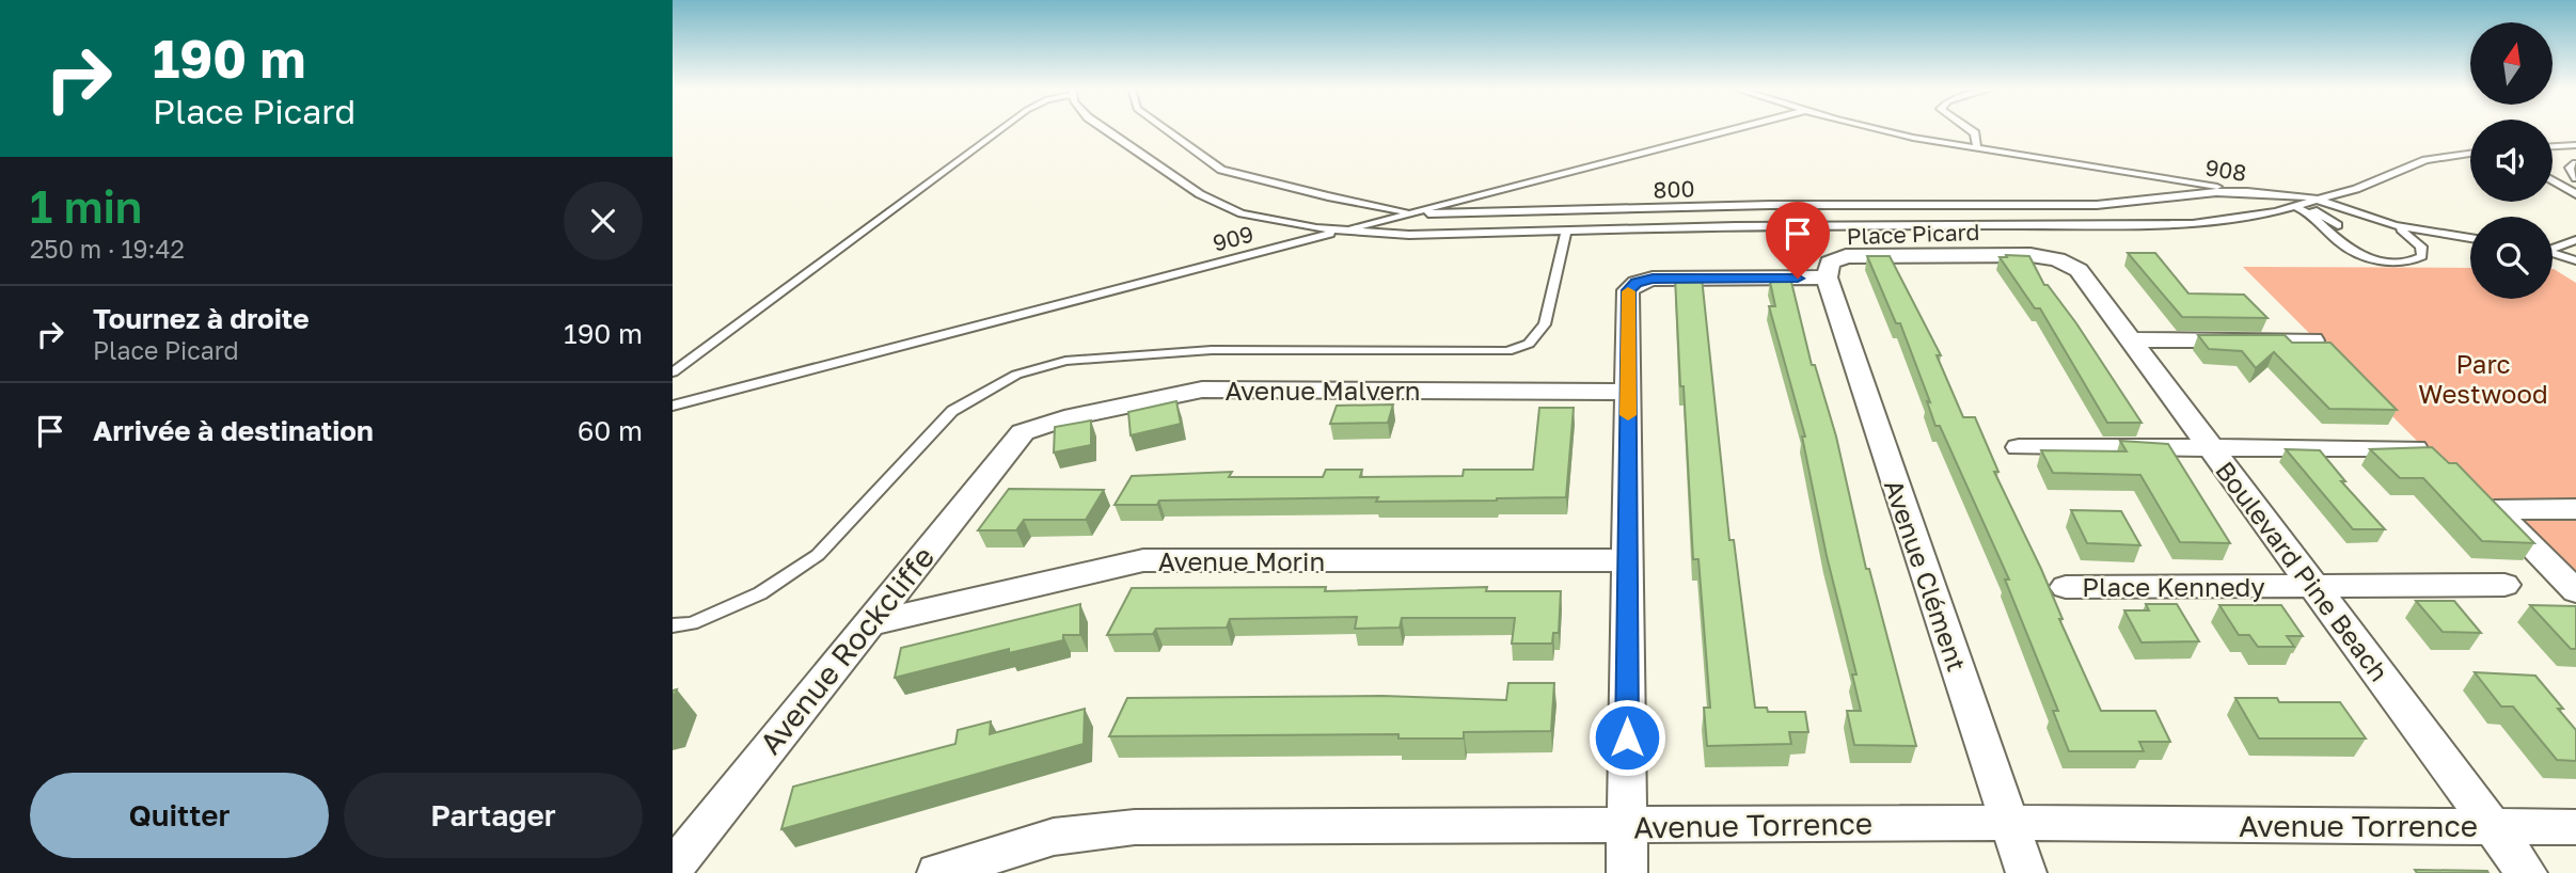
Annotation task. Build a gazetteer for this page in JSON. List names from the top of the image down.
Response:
{
  "streets": {
    "street": [
      "Place Picard",
      "Avenue Malvern",
      "Avenue Morin",
      "Boulevard Pine Beach",
      "Avenue Clément",
      "Place Kennedy",
      "Avenue Rockcliffe",
      "Avenue Torrence"
    ],
    "lane": ["908", "800", "909"]
  },
  "crossings": [
    ["908", "800"],
    ["800", "909"],
    ["Place Picard", "Avenue Malvern"],
    ["Place Picard", "Boulevard Pine Beach"],
    ["Place Picard", "Avenue Clément"],
    ["Avenue Malvern", "Avenue Rockcliffe"],
    ["Avenue Morin", "Avenue Rockcliffe"],
    ["Boulevard Pine Beach", "Place Kennedy"],
    ["Boulevard Pine Beach", "Avenue Torrence"],
    ["Avenue Clément", "Avenue Torrence"]
  ],
  "parks": ["Parc Westwood"],
  "north": "top",
  "page": {
    "turn": ["190 m", "Place Picard"],
    "heading": ["1 min", "250 m · 19:42"],
    "list": [
      {
        "name": "Tournez à droite",
        "note": "Place Picard",
        "value": "190 m"
      },
      {
        "name": "Arrivée à destination",
        "value": "60 m"
      }
    ],
    "buttons": ["Quitter", "Partager"]
  }
}
